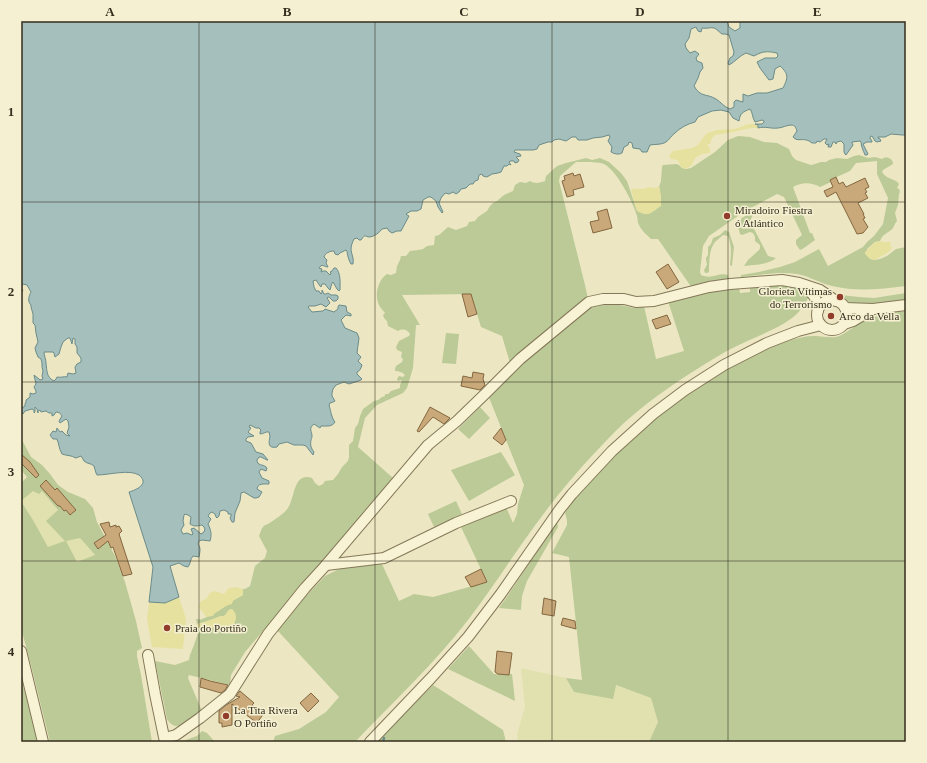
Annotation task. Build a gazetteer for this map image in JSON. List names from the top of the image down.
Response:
{
  "places": [
    "Miradoiro Fiestra ó Atlántico",
    "Glorieta Vítimas do Terrorismo",
    "Arco da Vella",
    "Praia do Portiño",
    "La Tita Rivera O Portiño"
  ],
  "grid": {
    "columns": [
      "A",
      "B",
      "C",
      "D",
      "E"
    ],
    "rows": [
      "1",
      "2",
      "3",
      "4"
    ]
  }
}
